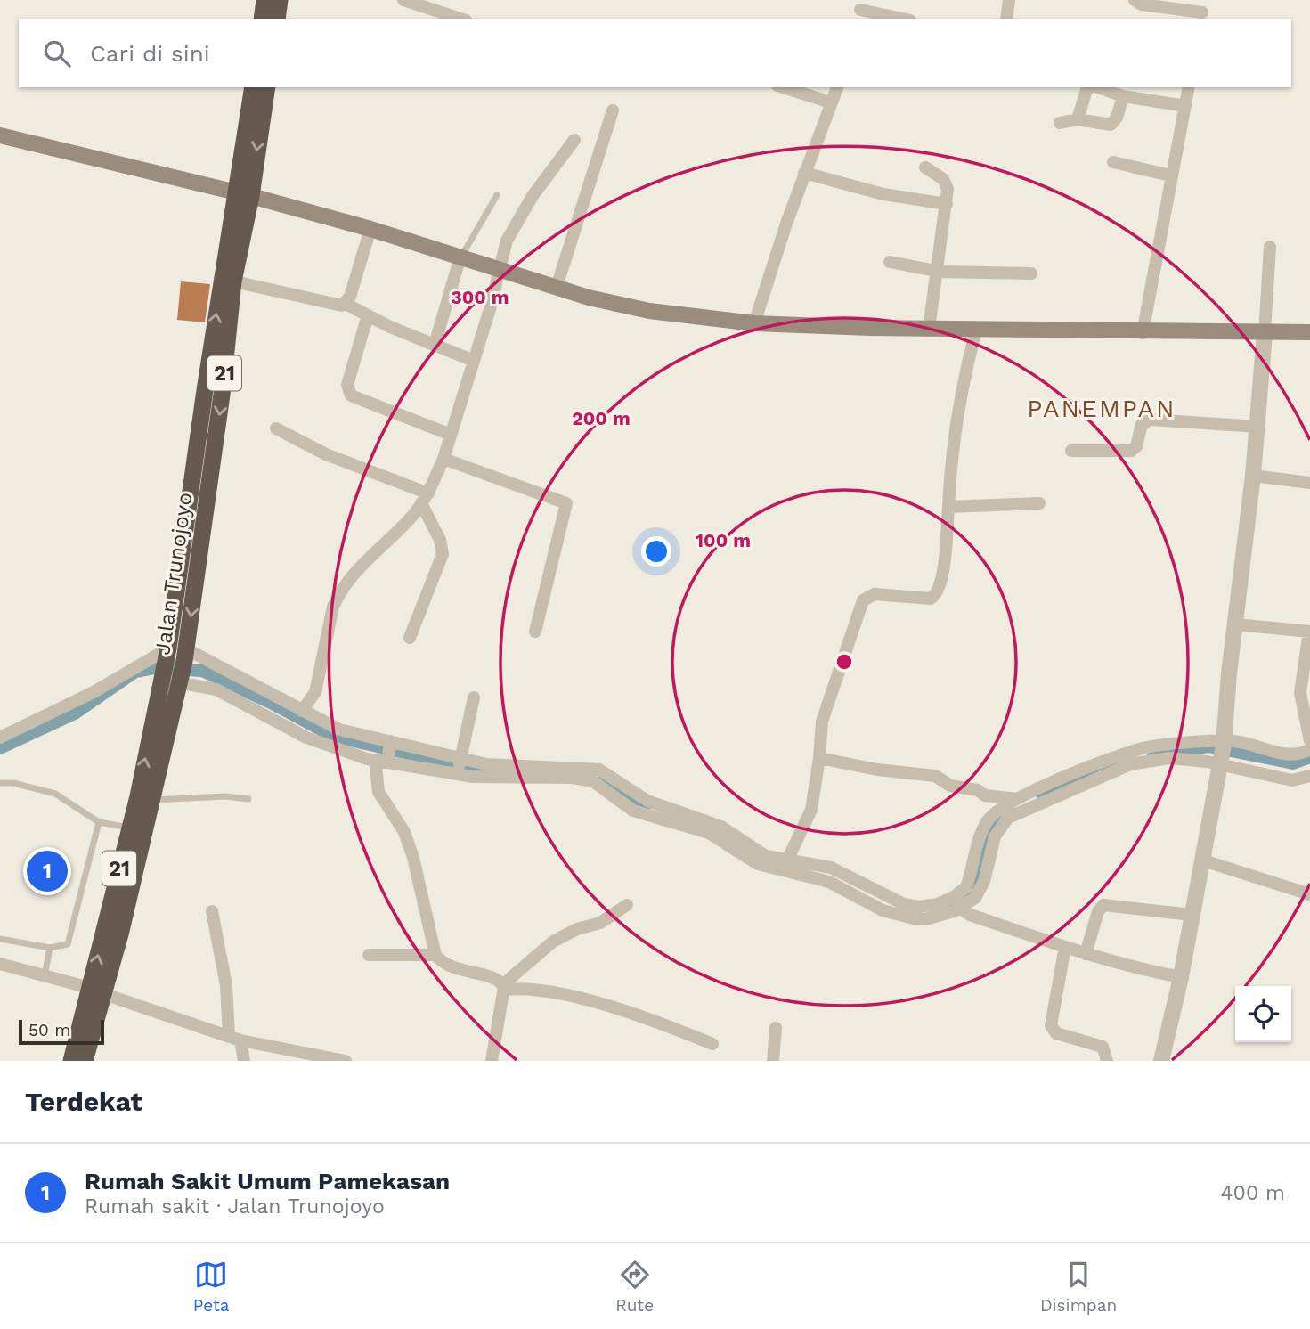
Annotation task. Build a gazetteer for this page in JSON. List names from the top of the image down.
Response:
{
  "streets": {
    "highway": ["21", "Jalan Trunojoyo"]
  },
  "districts": ["PANEMPAN"],
  "scale_bar": "50 m",
  "page": {
    "search": "Cari di sini",
    "pins": "1",
    "scale": "50 m",
    "heading": "Terdekat",
    "list": [
      {
        "mark": "1",
        "name": "Rumah Sakit Umum Pamekasan",
        "note": "Rumah sakit · Jalan Trunojoyo",
        "value": "400 m"
      }
    ],
    "nav": ["Peta", "Rute", "Disimpan"]
  },
  "rings": ["300 m", "200 m", "100 m"]
}
